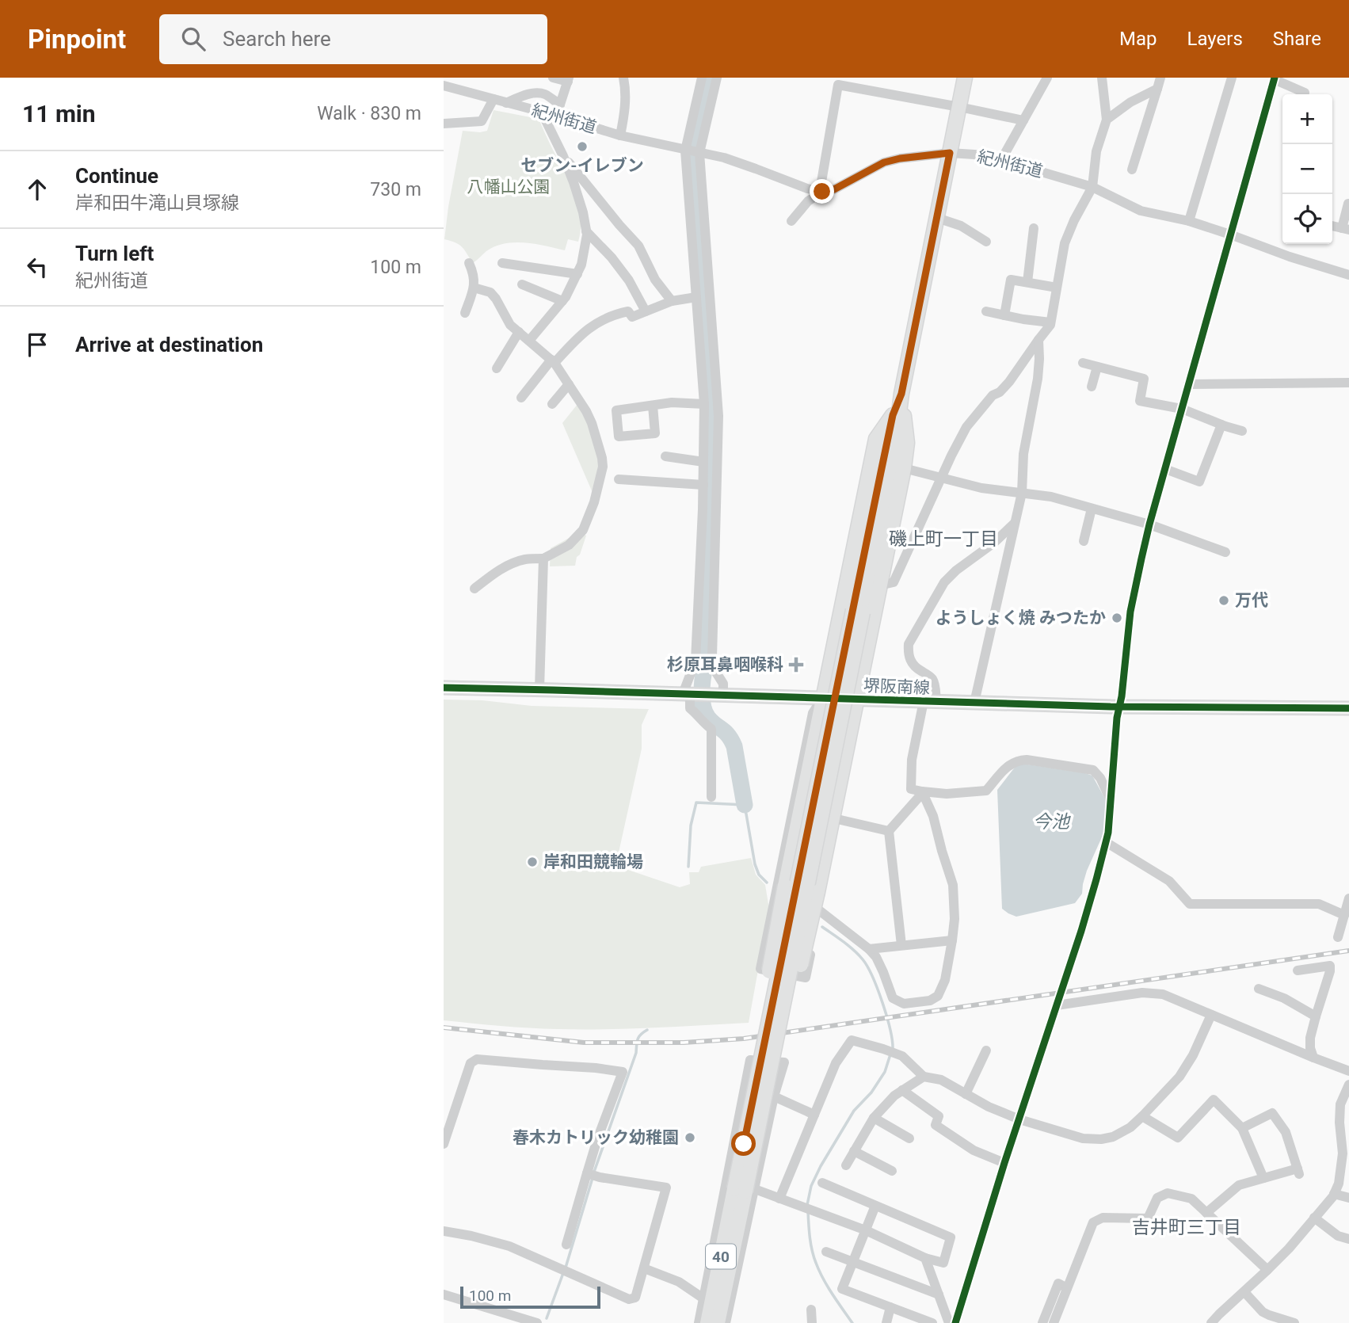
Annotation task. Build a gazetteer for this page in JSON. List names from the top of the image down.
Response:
{
  "streets": {
    "main road": ["堺阪南線", "40"],
    "street": ["紀州街道"]
  },
  "crossings": [
    ["紀州街道", "40"]
  ],
  "districts": ["磯上町一丁目", "吉井町三丁目"],
  "water": ["今池"],
  "parks": ["八幡山公園"],
  "places": {
    "other": [
      "セブン-イレブン",
      "万代",
      "ようしょく焼 みつたか",
      "岸和田競輪場",
      "春木カトリック幼稚園"
    ],
    "health": ["杉原耳鼻咽喉科"]
  },
  "scale_bar": "100 m",
  "page": {
    "header": "Pinpoint",
    "search": "Search here",
    "nav": ["Map", "Layers", "Share"],
    "heading": ["11 min", "Walk · 830 m"],
    "map_buttons": ["+", "−"],
    "list": [
      ["Continue", "岸和田牛滝山貝塚線", "730 m"],
      ["Turn left", "紀州街道", "100 m"],
      "Arrive at destination"
    ],
    "scale": "100 m"
  }
}
